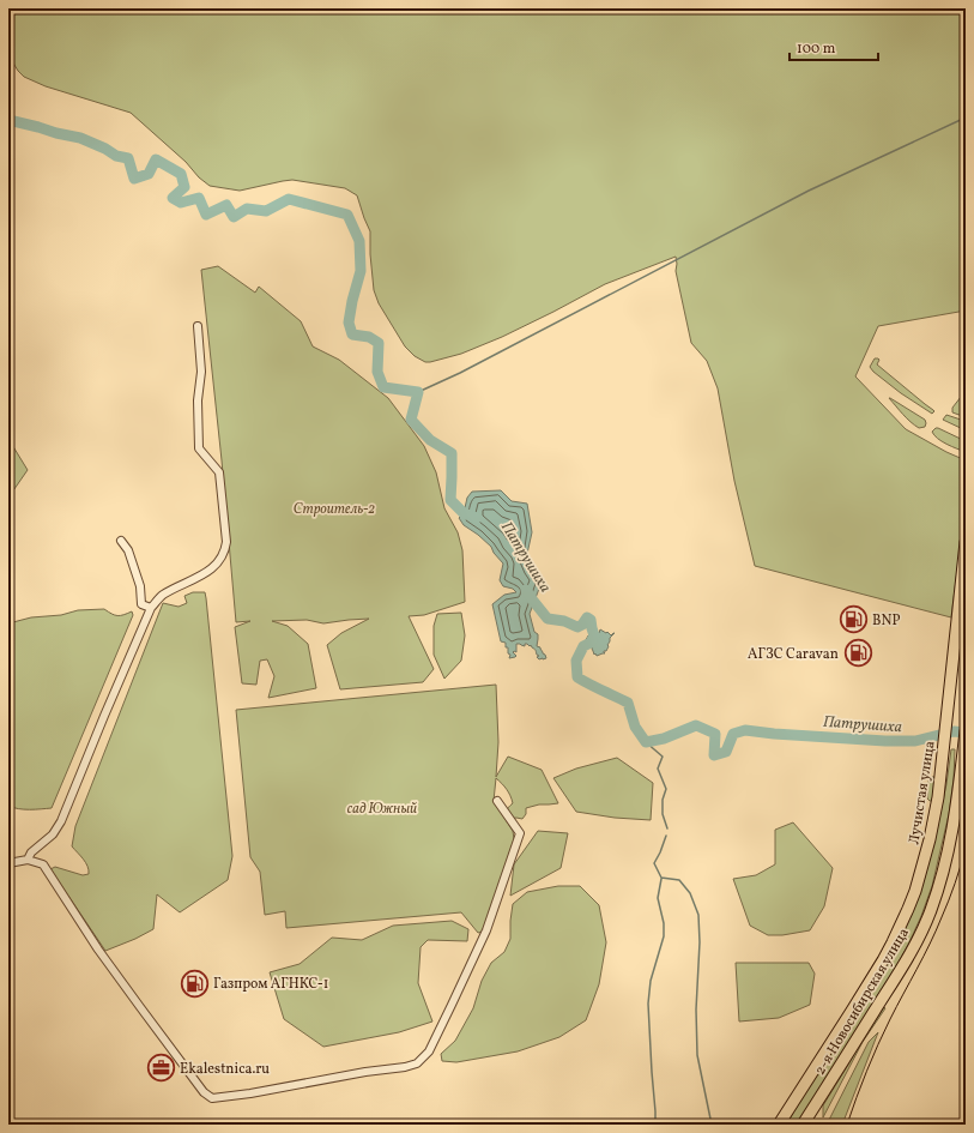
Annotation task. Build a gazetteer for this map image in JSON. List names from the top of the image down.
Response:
{
  "streets": {
    "main road": ["Лучистая улица", "2-я Новосибирская улица"]
  },
  "water": ["Патрушиха"],
  "parks": ["Строитель-2", "сад Южный"],
  "places": {
    "fuel station": ["BNP", "АГЗС Caravan", "Газпром АГНКС-1"],
    "office": ["Ekalestnica.ru"]
  },
  "scale_bar": "100 m"
}
